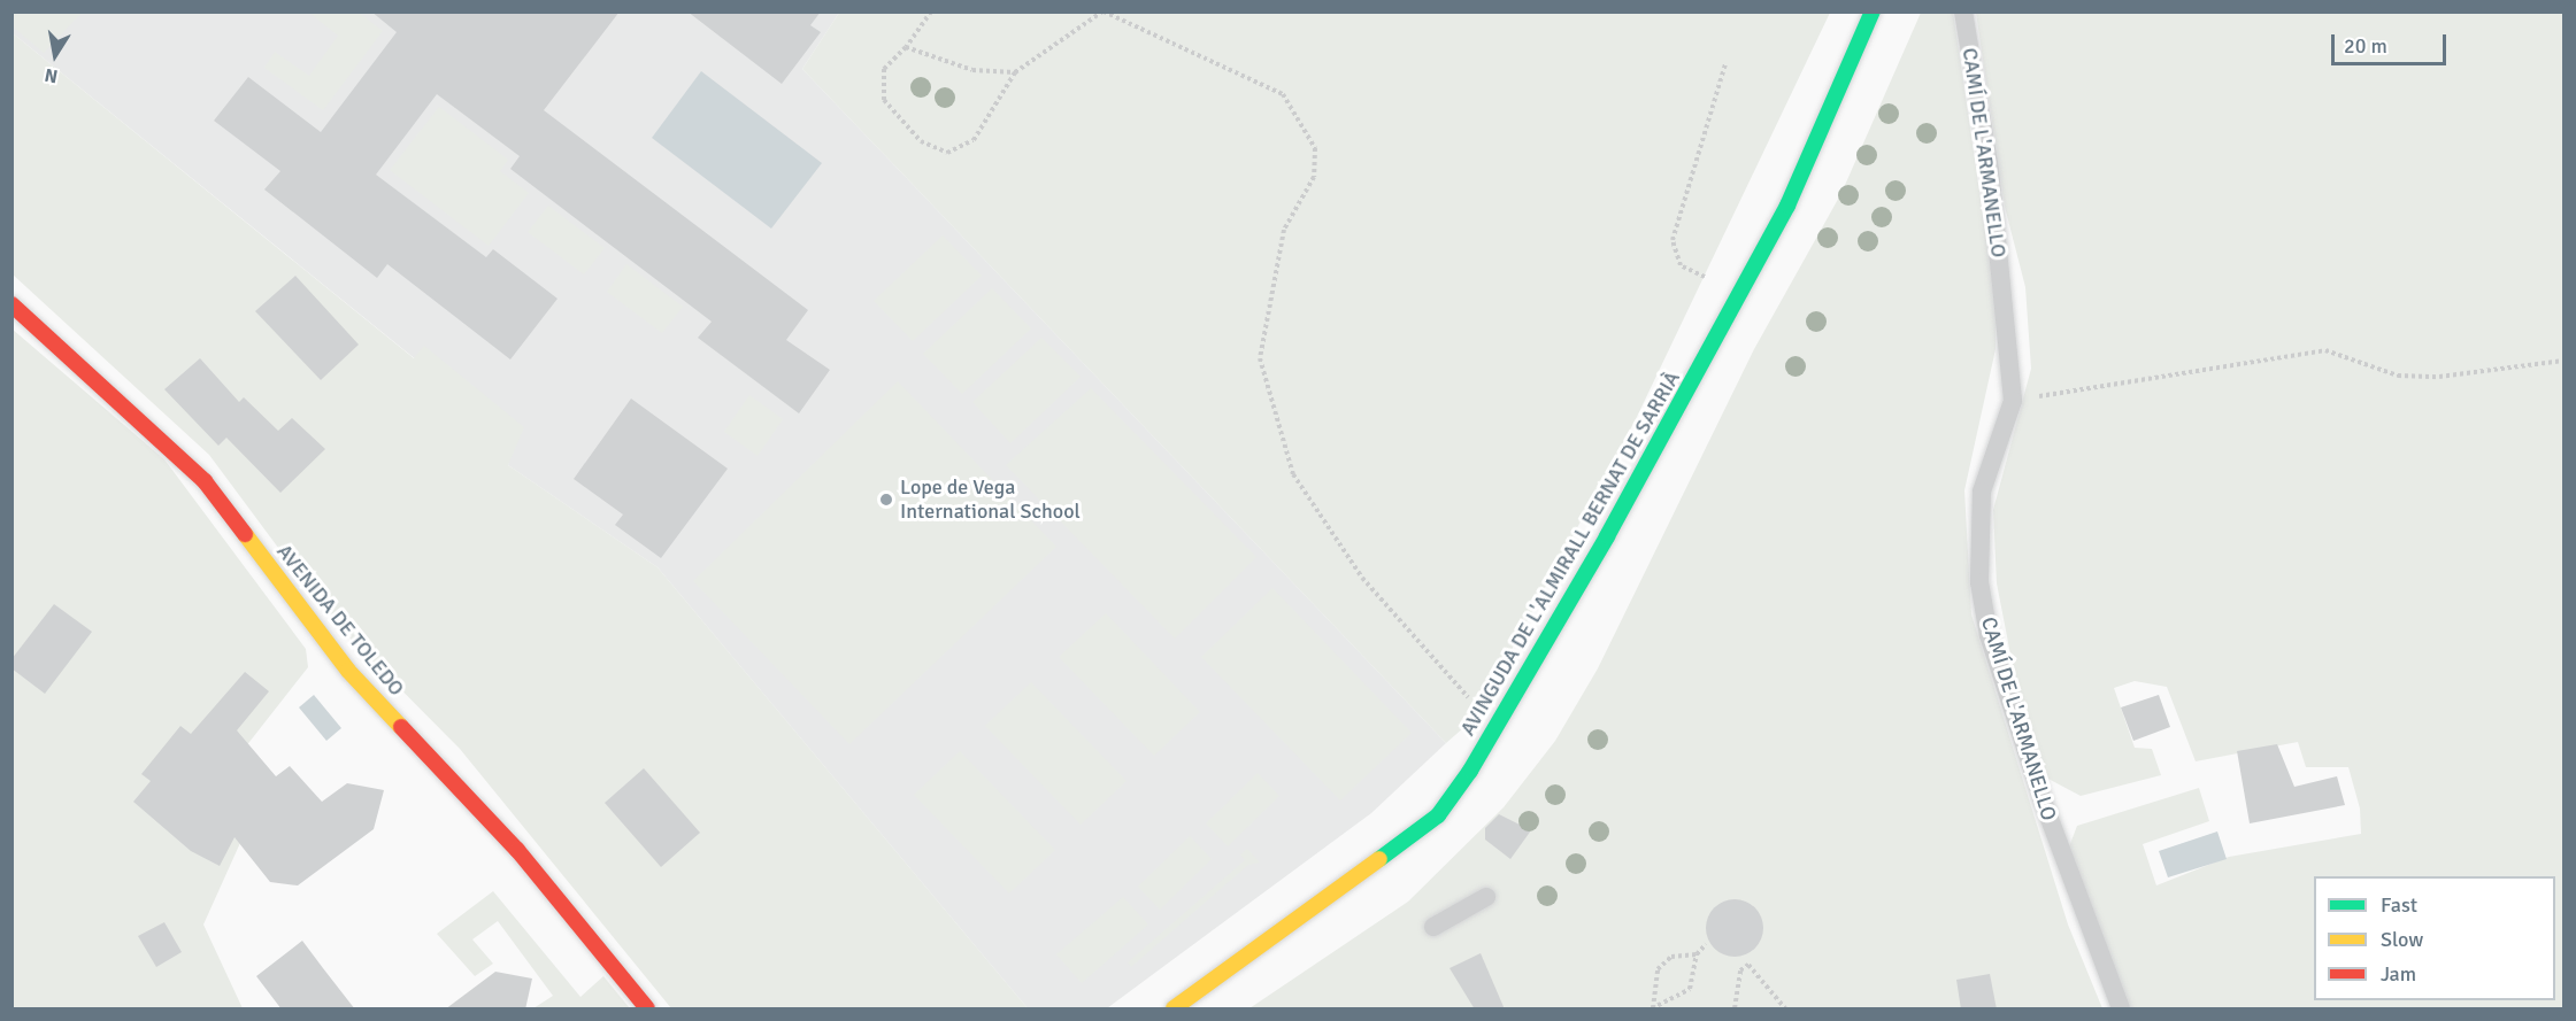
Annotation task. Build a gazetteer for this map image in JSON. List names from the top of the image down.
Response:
{
  "streets": {
    "street": ["AVINGUDA DE L'ALMIRALL BERNAT DE SARRIÀ", "AVENIDA DE TOLEDO"],
    "lane": ["CAMÍ DE L'ARMANELLO"]
  },
  "places": ["Lope de Vega International School"],
  "legend": ["Fast", "Slow", "Jam"],
  "scale_bar": "20 m",
  "north": "bottom"
}
